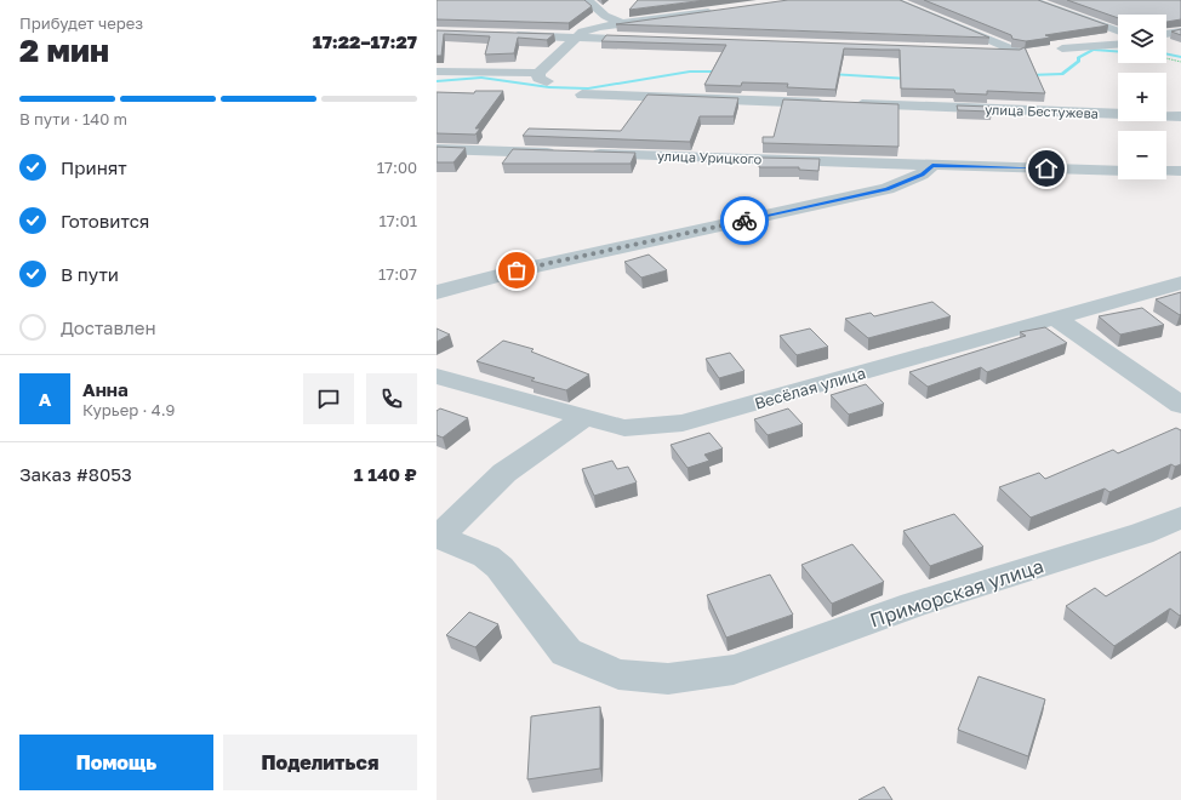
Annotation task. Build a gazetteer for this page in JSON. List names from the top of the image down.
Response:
{
  "streets": {
    "street": [
      "улица Бестужева",
      "улица Урицкого",
      "Весёлая улица",
      "Приморская улица"
    ]
  },
  "page": {
    "heading": ["2 мин", "Прибудет через", "17:22–17:27"],
    "panel": [
      "Анна",
      "Курьер · 4.9",
      "Заказ #8053",
      "1 140 ₽"
    ],
    "map_buttons": ["+", "−"],
    "bar": "В пути · 140 m",
    "list": [
      ["Принят", "17:00"],
      ["Готовится", "17:01"],
      ["В пути", "17:07"],
      "Доставлен"
    ],
    "round": "А",
    "buttons": ["Помощь", "Поделиться"]
  }
}
